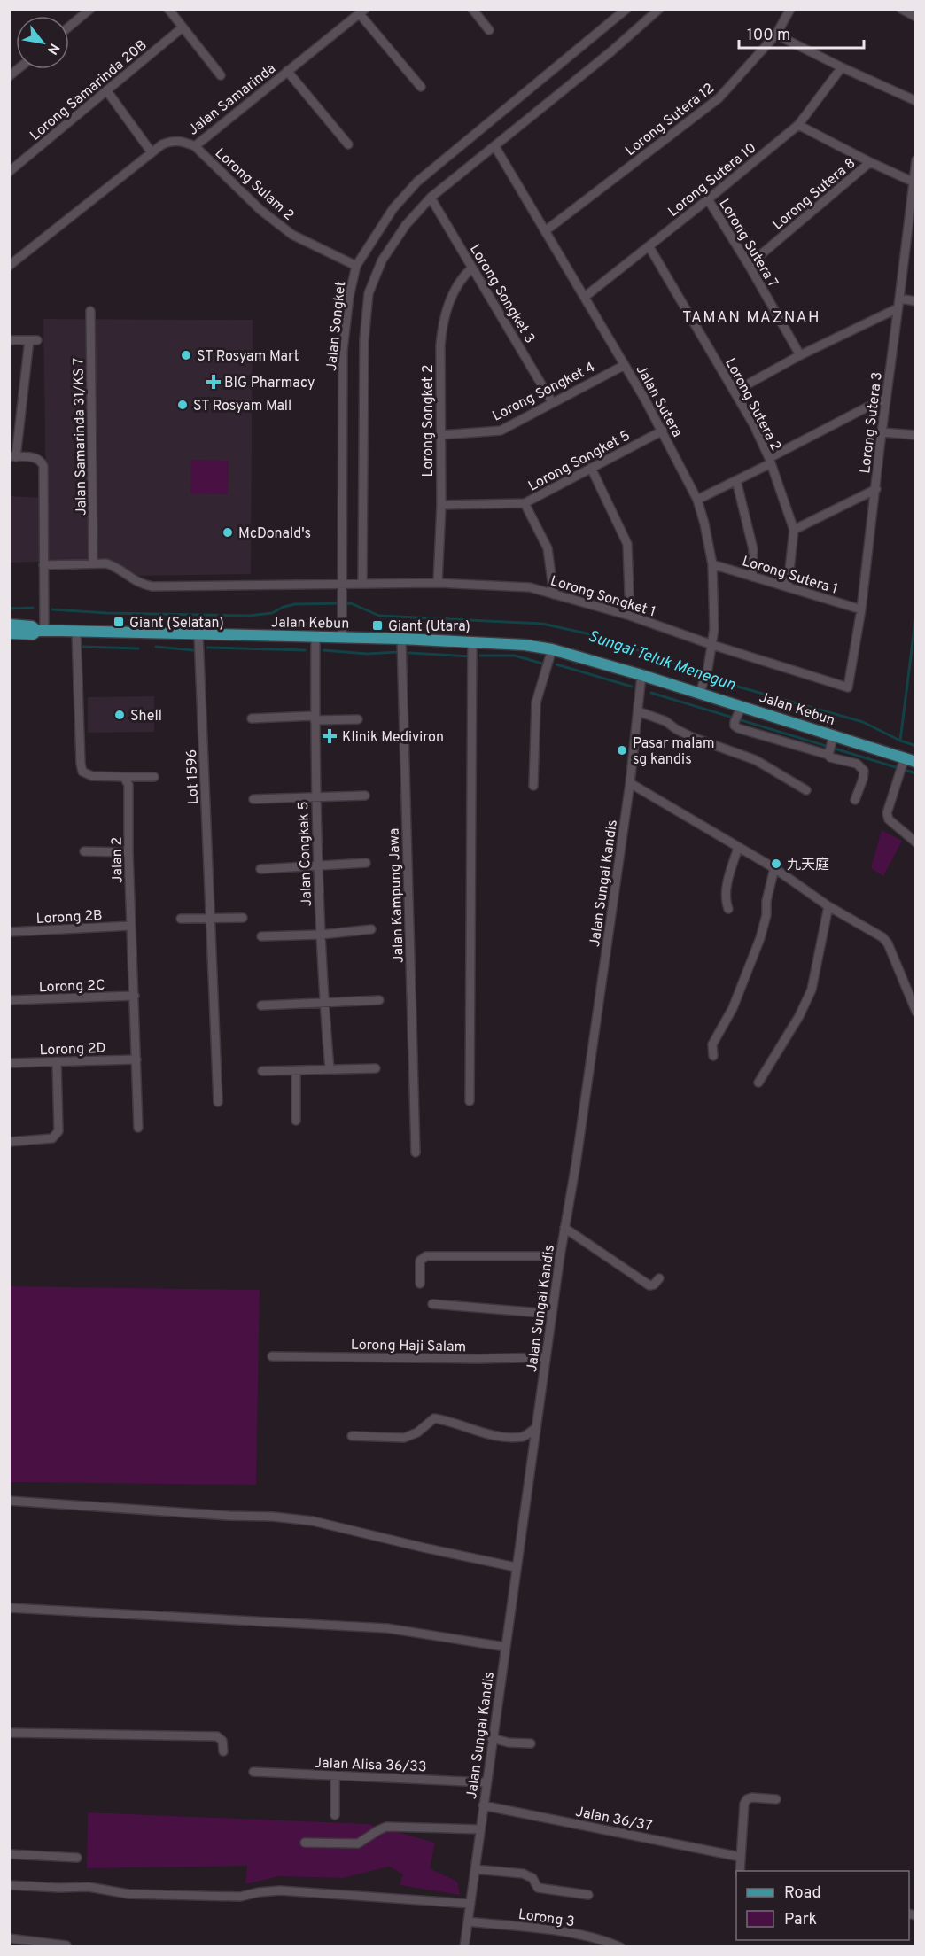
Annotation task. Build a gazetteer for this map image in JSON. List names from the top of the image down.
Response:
{
  "streets": {
    "main road": ["Jalan Kebun"],
    "street": [
      "Lorong Samarinda 20B",
      "Jalan Samarinda",
      "Lorong Sutera 12",
      "Lorong Sutera 10",
      "Lorong Sulam 2",
      "Lorong Sutera 8",
      "Lorong Sutera 7",
      "Lorong Songket 3",
      "Jalan Songket",
      "Lorong Songket 4",
      "Jalan Sutera",
      "Lorong Sutera 2",
      "Lorong Songket 2",
      "Lorong Sutera 3",
      "Jalan Samarinda 31/KS 7",
      "Lorong Songket 5",
      "Lorong Sutera 1",
      "Lorong Songket 1",
      "Lot 1596",
      "Jalan Congkak 5",
      "Jalan 2",
      "Jalan Sungai Kandis",
      "Jalan Kampung Jawa",
      "Lorong 2B",
      "Lorong 2C",
      "Lorong 2D",
      "Lorong Haji Salam",
      "Jalan Alisa 36/33",
      "Jalan 36/37",
      "Lorong 3"
    ]
  },
  "crossings": [
    ["Jalan Samarinda", "Lorong Sulam 2"],
    ["Lorong Sutera 12", "Jalan Sutera"],
    ["Lorong Sutera 10", "Lorong Sutera 7"],
    ["Lorong Sutera 10", "Jalan Sutera"],
    ["Lorong Sutera 10", "Lorong Sutera 2"],
    ["Lorong Sulam 2", "Jalan Songket"],
    ["Lorong Sutera 8", "Lorong Sutera 7"],
    ["Lorong Songket 3", "Jalan Songket"],
    ["Lorong Songket 3", "Lorong Songket 4"],
    ["Lorong Songket 3", "Lorong Songket 2"],
    ["Jalan Songket", "Jalan Sutera"],
    ["Jalan Songket", "Lorong Songket 1"],
    ["Jalan Songket", "Jalan Kebun"],
    ["Lorong Songket 4", "Jalan Sutera"],
    ["Lorong Songket 4", "Lorong Songket 2"],
    ["Jalan Sutera", "Lorong Songket 5"],
    ["Jalan Sutera", "Lorong Sutera 1"],
    ["Jalan Sutera", "Lorong Songket 1"],
    ["Jalan Sutera", "Jalan Kebun"],
    ["Lorong Sutera 2", "Lorong Sutera 1"],
    ["Lorong Songket 2", "Lorong Songket 5"],
    ["Lorong Songket 2", "Lorong Songket 1"],
    ["Lorong Sutera 3", "Lorong Sutera 1"],
    ["Lorong Sutera 3", "Lorong Songket 1"],
    ["Jalan Samarinda 31/KS 7", "Lorong Songket 1"],
    ["Jalan Kebun", "Lot 1596"],
    ["Jalan Kebun", "Jalan Congkak 5"],
    ["Jalan Kebun", "Jalan Sungai Kandis"],
    ["Jalan Kebun", "Jalan Kampung Jawa"],
    ["Jalan 2", "Lorong 2B"],
    ["Jalan 2", "Lorong 2C"],
    ["Jalan 2", "Lorong 2D"],
    ["Jalan Sungai Kandis", "Lorong Haji Salam"],
    ["Jalan Sungai Kandis", "Jalan Alisa 36/33"],
    ["Jalan Sungai Kandis", "Jalan 36/37"],
    ["Jalan Sungai Kandis", "Lorong 3"]
  ],
  "districts": ["TAMAN MAZNAH"],
  "water": ["Sungai Teluk Menegun"],
  "places": {
    "other": [
      "ST Rosyam Mart",
      "ST Rosyam Mall",
      "McDonald's",
      "Shell",
      "Pasar malam sg kandis",
      "九天庭"
    ],
    "health": ["BIG Pharmacy", "Klinik Mediviron"],
    "transit": ["Giant (Selatan)", "Giant (Utara)"]
  },
  "legend": ["Road", "Park"],
  "scale_bar": "100 m",
  "north": "bottom right"
}
